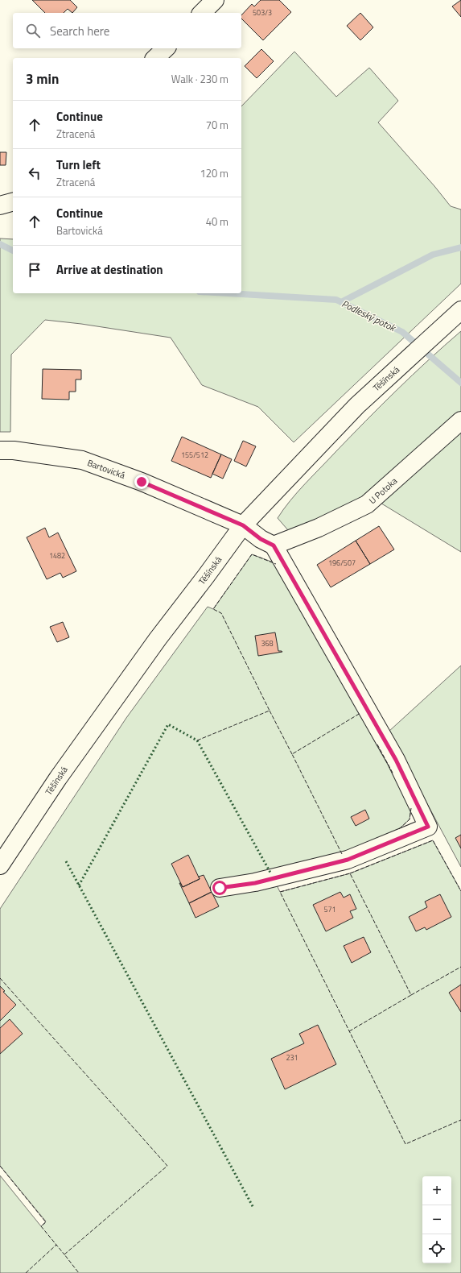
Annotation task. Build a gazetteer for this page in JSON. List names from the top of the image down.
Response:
{
  "streets": {
    "street": ["Těšínská", "Bartovická", "U Potoka"]
  },
  "crossings": [
    ["Těšínská", "Bartovická"],
    ["Bartovická", "U Potoka"]
  ],
  "water": ["Podleský potok"],
  "house_numbers": [
    "503/3",
    "155/512",
    "1482",
    "196/507",
    "368",
    "571",
    "231"
  ],
  "page": {
    "search": "Search here",
    "heading": ["3 min", "Walk · 230 m"],
    "list": [
      ["Continue", "Ztracená", "70 m"],
      ["Turn left", "Ztracená", "120 m"],
      ["Continue", "Bartovická", "40 m"],
      "Arrive at destination"
    ],
    "map_buttons": ["+", "−"]
  }
}
